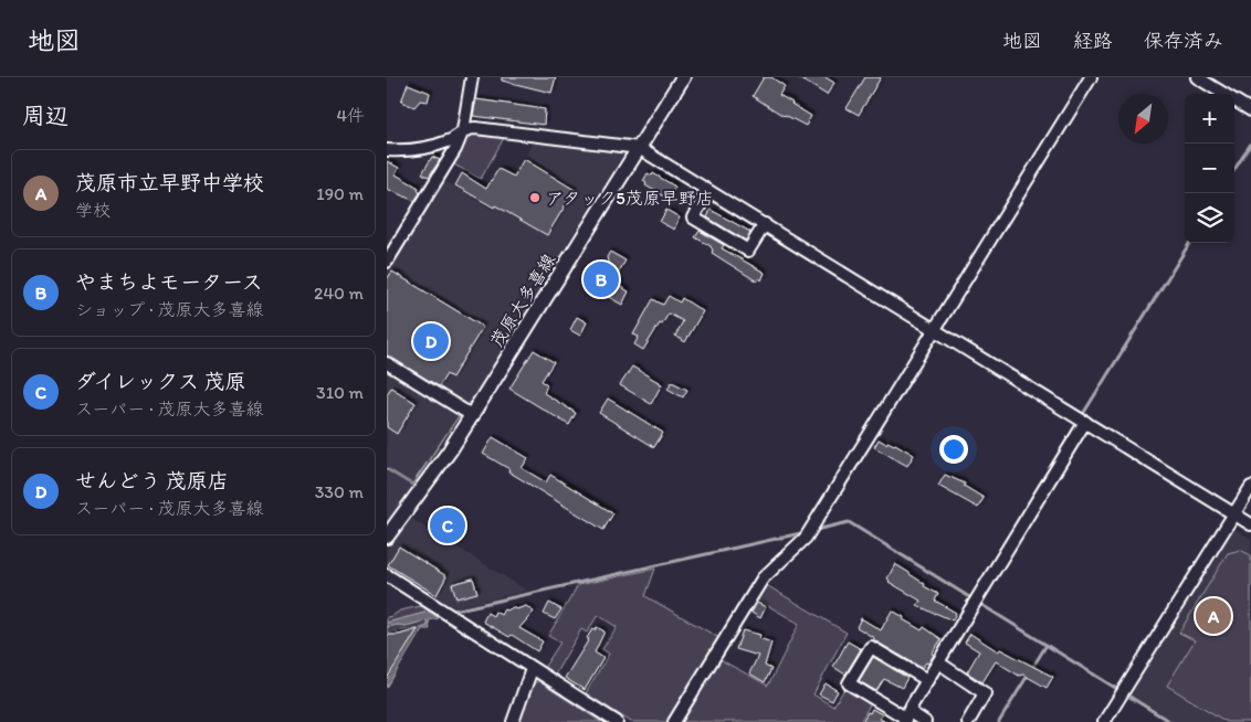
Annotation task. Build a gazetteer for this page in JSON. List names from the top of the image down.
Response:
{
  "streets": {
    "main road": ["茂原大多喜線"]
  },
  "places": ["アタック5茂原早野店"],
  "north": "bottom left",
  "page": {
    "header": "地図",
    "nav": ["地図", "経路", "保存済み"],
    "heading": ["周辺", "4件"],
    "map_buttons": ["+", "−"],
    "list": [
      {
        "mark": "A",
        "name": "茂原市立早野中学校",
        "note": "学校",
        "value": "190 m"
      },
      {
        "mark": "B",
        "name": "やまちよモータース",
        "note": "ショップ · 茂原大多喜線",
        "value": "240 m"
      },
      {
        "mark": "C",
        "name": "ダイレックス 茂原",
        "note": "スーパー · 茂原大多喜線",
        "value": "310 m"
      },
      {
        "mark": "D",
        "name": "せんどう 茂原店",
        "note": "スーパー · 茂原大多喜線",
        "value": "330 m"
      }
    ],
    "pins": [
      "B",
      "D",
      "C",
      "A"
    ]
  }
}
